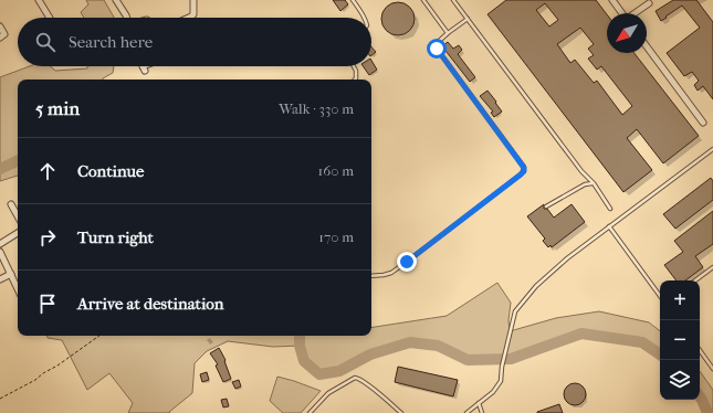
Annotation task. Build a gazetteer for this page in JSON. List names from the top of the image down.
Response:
{
  "north": "bottom left",
  "page": {
    "search": "Search here",
    "heading": ["5 min", "Walk · 330 m"],
    "list": [
      ["Continue", "160 m"],
      ["Turn right", "170 m"],
      "Arrive at destination"
    ],
    "map_buttons": ["+", "−"]
  }
}
